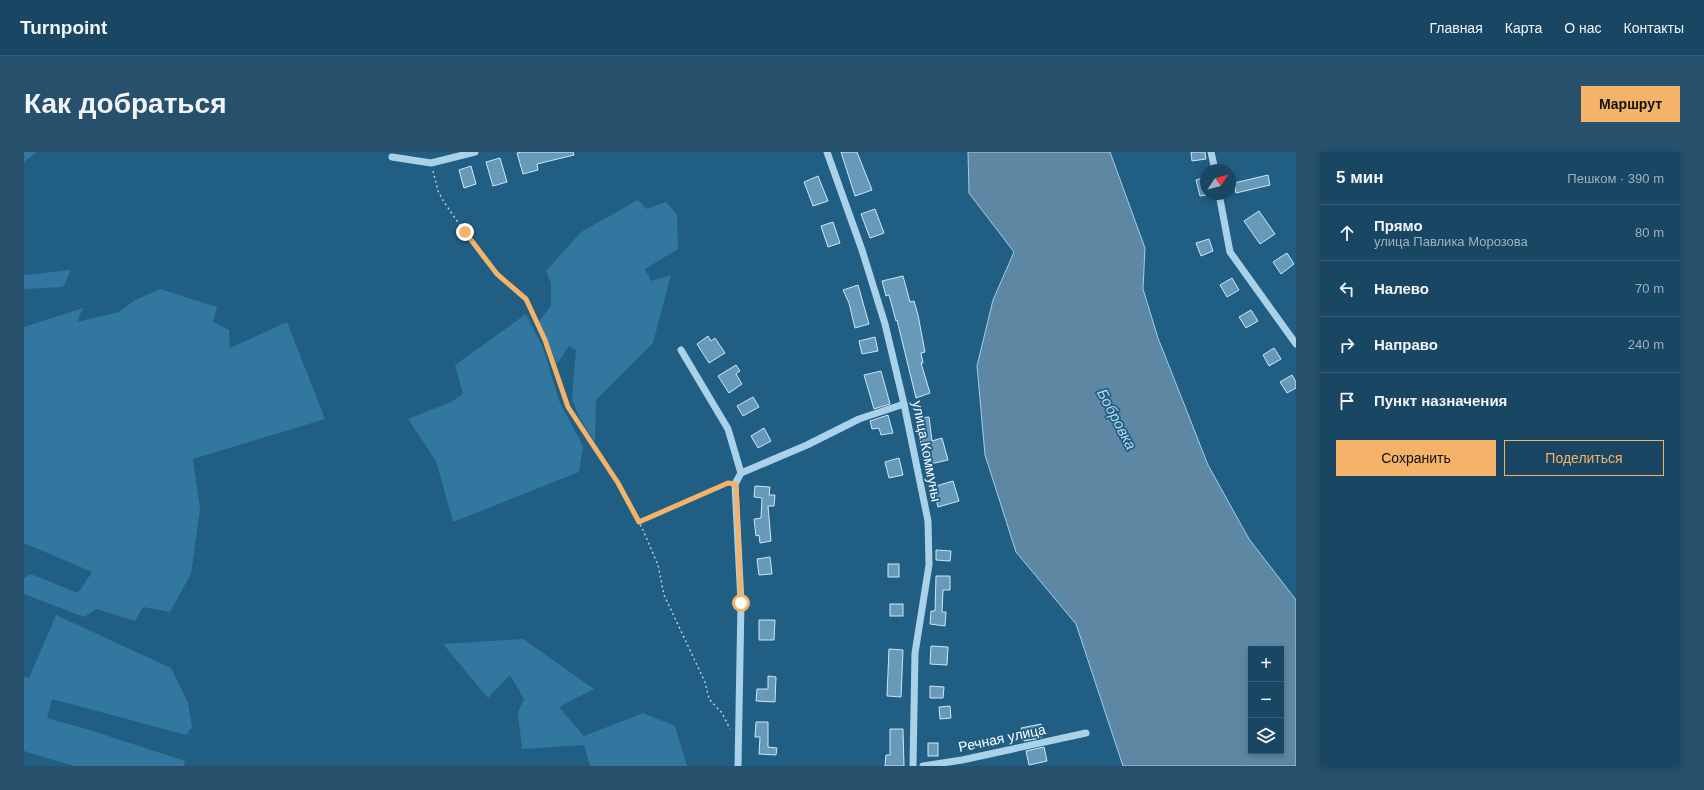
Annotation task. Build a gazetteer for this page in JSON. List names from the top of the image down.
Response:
{
  "streets": {
    "street": ["улица Коммуны", "Речная улица"]
  },
  "water": ["Бобровка"],
  "north": "top right",
  "page": {
    "header": "Turnpoint",
    "nav": [
      "Главная",
      "Карта",
      "О нас",
      "Контакты"
    ],
    "buttons": [
      "Маршрут",
      ["Сохранить", "Поделиться"]
    ],
    "title": "Как добраться",
    "heading": ["5 мин", "Пешком · 390 m"],
    "list": [
      ["Прямо", "улица Павлика Морозова", "80 m"],
      ["Налево", "70 m"],
      ["Направо", "240 m"],
      "Пункт назначения"
    ],
    "map_buttons": ["+", "−"]
  }
}
